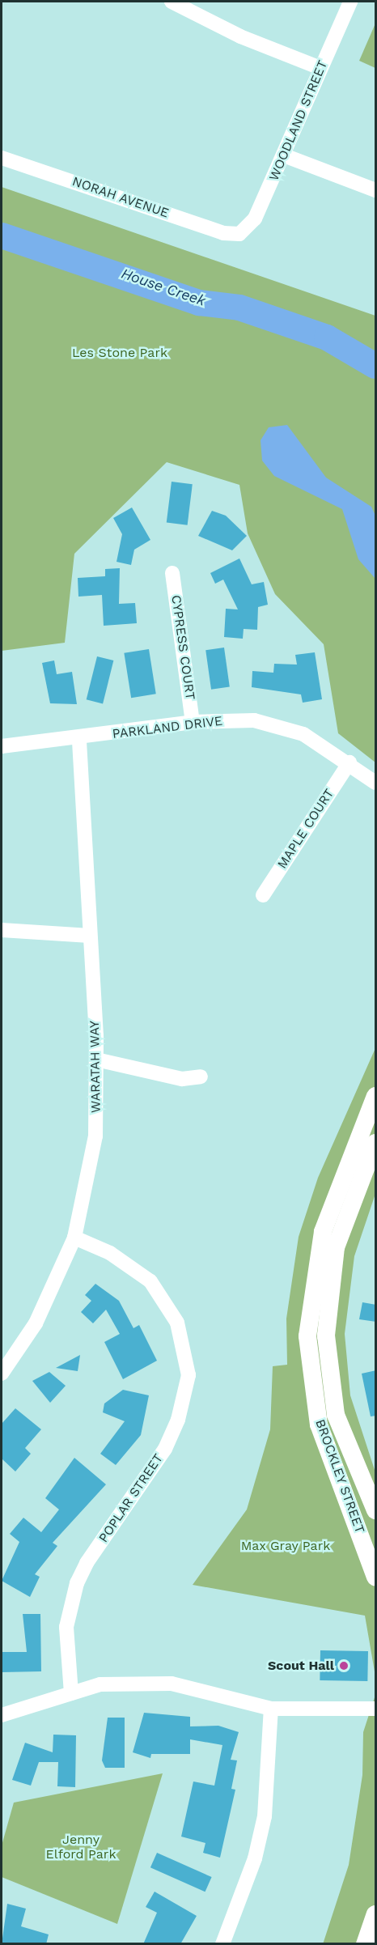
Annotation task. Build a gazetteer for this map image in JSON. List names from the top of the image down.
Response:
{
  "streets": {
    "main road": ["BROCKLEY STREET"],
    "street": [
      "WOODLAND STREET",
      "NORAH AVENUE",
      "CYPRESS COURT",
      "PARKLAND DRIVE",
      "MAPLE COURT",
      "WARATAH WAY",
      "POPLAR STREET"
    ]
  },
  "crossings": [
    ["WOODLAND STREET", "NORAH AVENUE"],
    ["CYPRESS COURT", "PARKLAND DRIVE"],
    ["PARKLAND DRIVE", "MAPLE COURT"],
    ["PARKLAND DRIVE", "WARATAH WAY"],
    ["WARATAH WAY", "POPLAR STREET"]
  ],
  "water": ["House Creek"],
  "parks": ["Les Stone Park", "Max Gray Park", "Jenny Elford Park"],
  "places": ["Scout Hall"]
}
